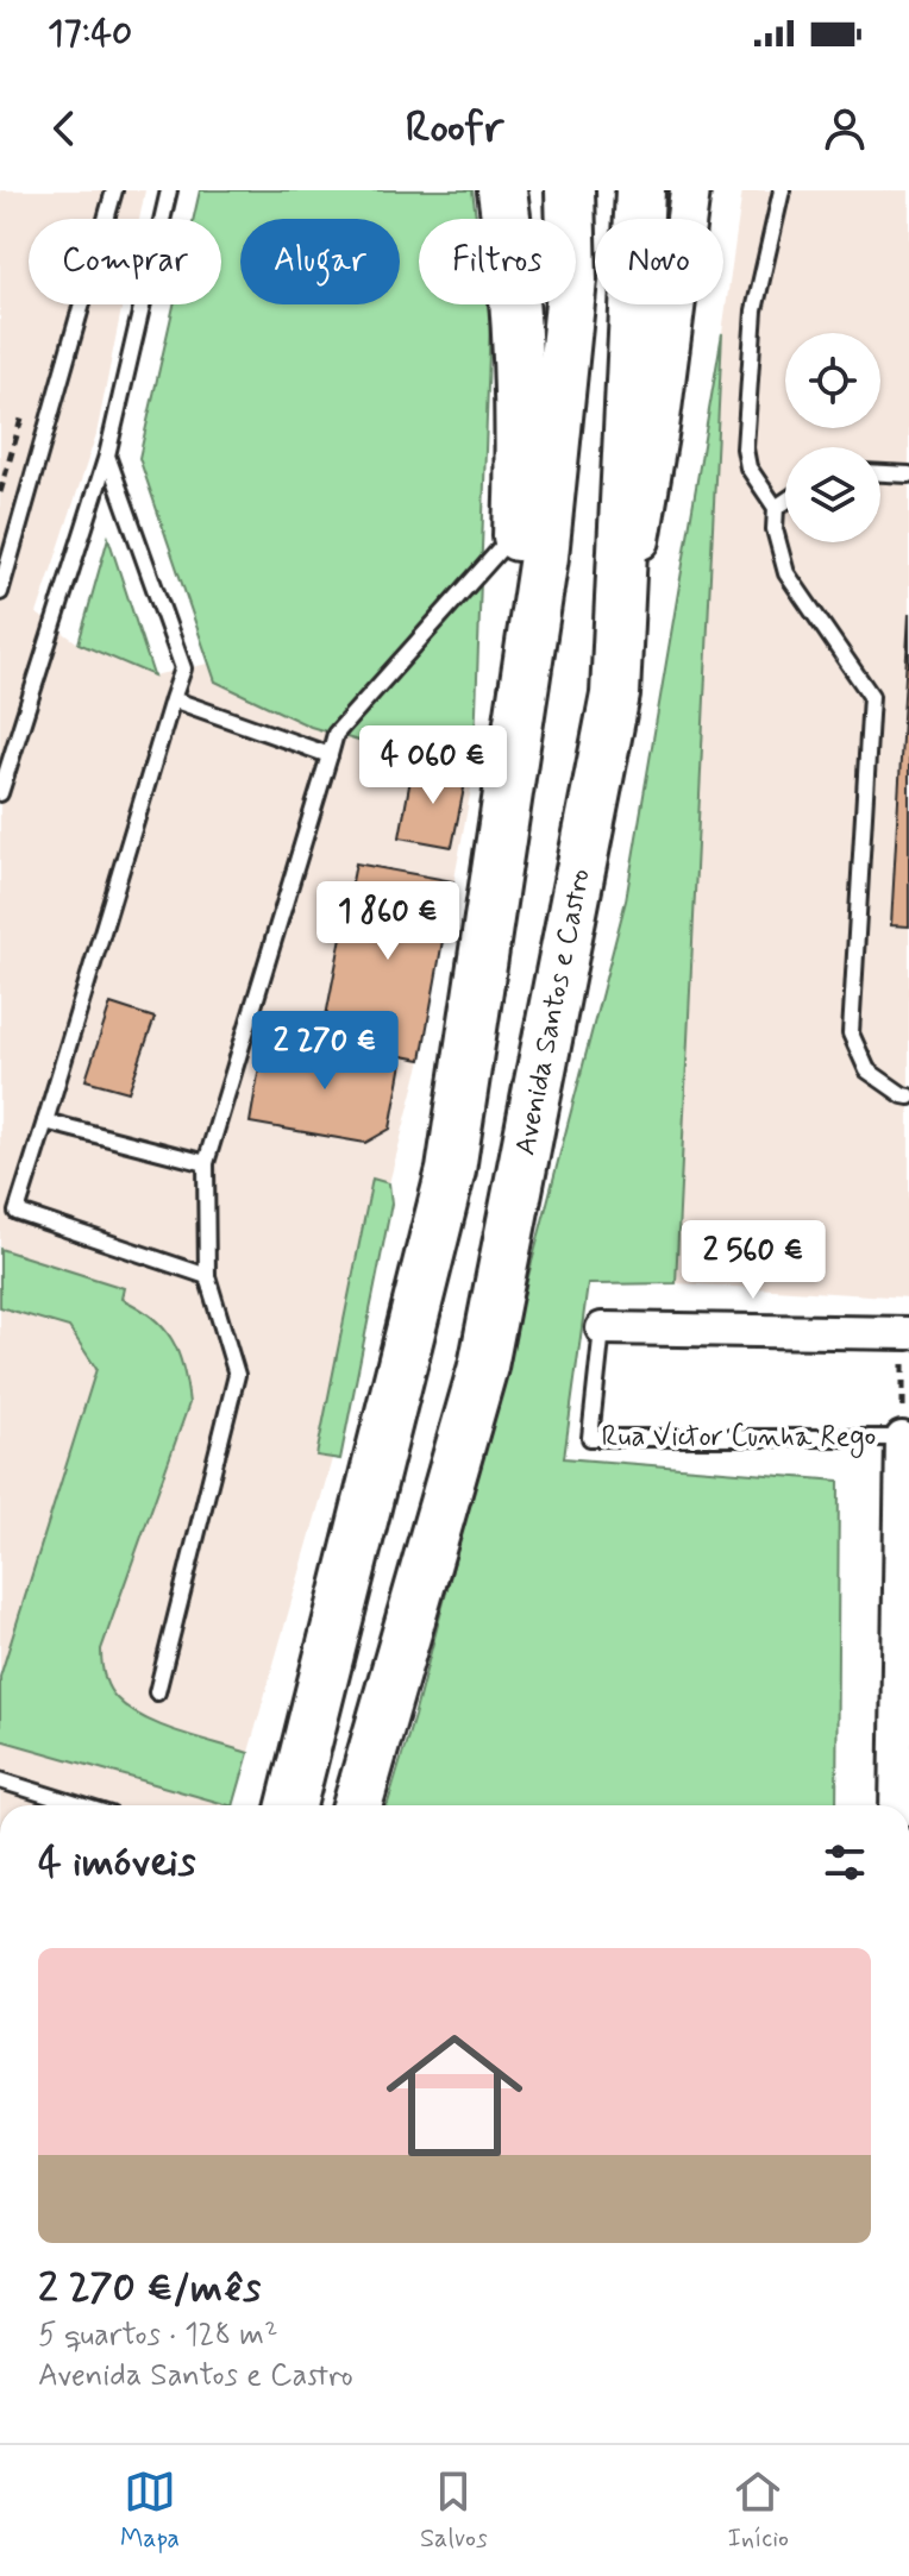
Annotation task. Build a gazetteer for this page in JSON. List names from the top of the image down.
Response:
{
  "streets": {
    "main road": ["Avenida Santos e Castro"],
    "street": ["Rua Victor Cunha Rego"]
  },
  "page": {
    "status": "17:40",
    "header": "Roofr",
    "chip": [
      "Comprar",
      "Alugar",
      "Filtros",
      "Novo"
    ],
    "price": [
      "4 060 €",
      "1 860 €",
      "2 270 €",
      "2 560 €"
    ],
    "heading": "4 imóveis",
    "list": [
      {
        "name": "2 270 €/mês",
        "note": "5 quartos · 128 m² · Avenida Santos e Castro"
      }
    ],
    "tabs": ["Mapa", "Salvos", "Início"]
  }
}
